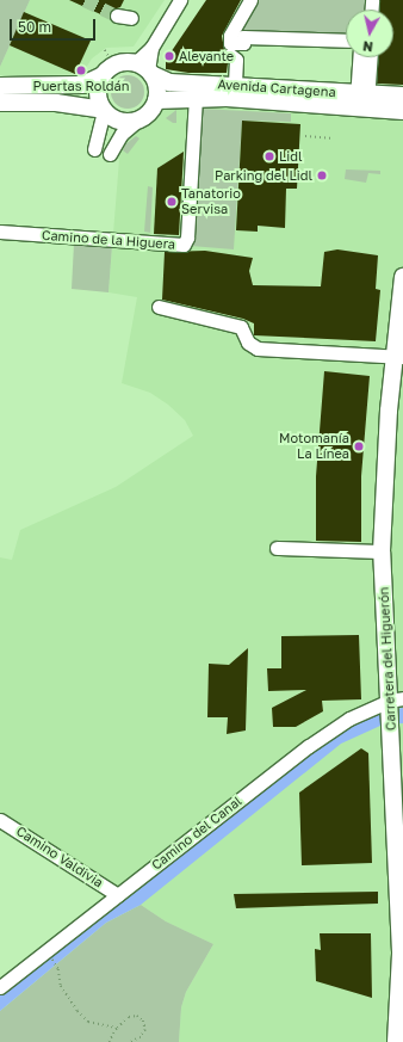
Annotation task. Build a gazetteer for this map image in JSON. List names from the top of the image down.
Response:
{
  "streets": {
    "main road": ["Avenida Cartagena", "Carretera del Higuerón"],
    "street": ["Camino de la Higuera", "Camino del Canal", "Camino Valdivia"]
  },
  "crossings": [
    ["Avenida Cartagena", "Camino de la Higuera"],
    ["Carretera del Higuerón", "Camino del Canal"],
    ["Camino del Canal", "Camino Valdivia"]
  ],
  "places": [
    "Alevante",
    "Puertas Roldán",
    "Lidl",
    "Parking del Lidl",
    "Tanatorio Servisa",
    "Motomanía La Línea"
  ],
  "scale_bar": "50 m",
  "north": "bottom"
}
